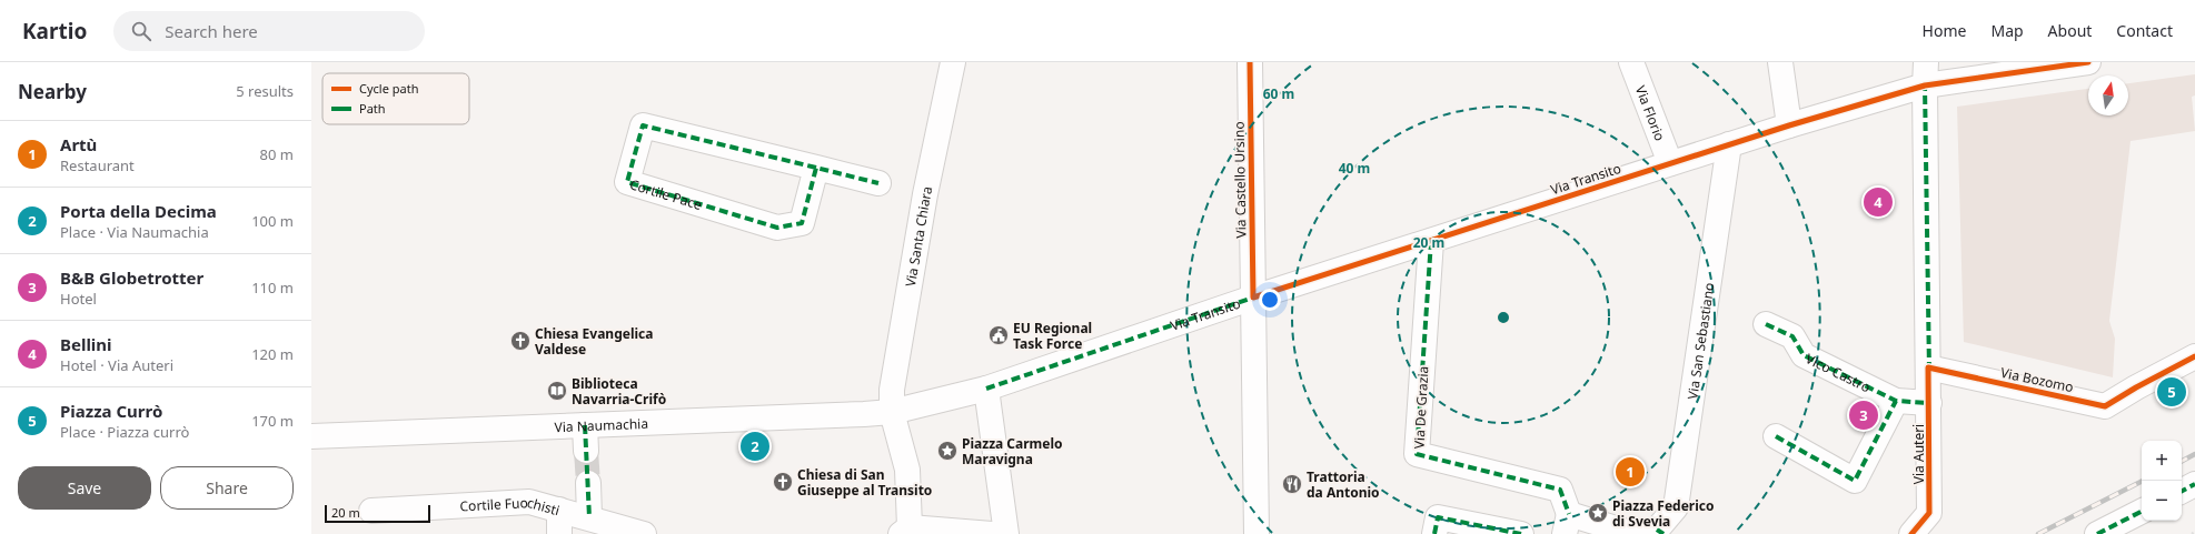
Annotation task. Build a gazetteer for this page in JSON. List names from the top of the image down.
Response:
{
  "streets": {
    "street": [
      "Via Florio",
      "Via Transito",
      "Via Castello Ursino",
      "Cortile Pace",
      "Via Santa Chiara",
      "Via San Sebastiano",
      "Vico Castro",
      "Via Bozomo",
      "Via De Grazia",
      "Via Naumachia",
      "Via Auteri",
      "Cortile Fuochisti"
    ]
  },
  "crossings": [
    ["Via Florio", "Via Transito"],
    ["Via Transito", "Via Castello Ursino"],
    ["Via Transito", "Via Santa Chiara"],
    ["Via Transito", "Via San Sebastiano"],
    ["Via Transito", "Via De Grazia"],
    ["Via Transito", "Via Naumachia"],
    ["Via Transito", "Via Auteri"],
    ["Via Santa Chiara", "Via Naumachia"],
    ["Via Bozomo", "Via Auteri"]
  ],
  "places": {
    "public building": ["EU Regional Task Force"],
    "church": ["Chiesa Evangelica Valdese", "Chiesa di San Giuseppe al Transito"],
    "library": ["Biblioteca Navarria-Crifò"],
    "place": ["Piazza Carmelo Maravigna", "Piazza Federico di Svevia"],
    "restaurant": ["Trattoria da Antonio"]
  },
  "legend": ["Cycle path", "Path"],
  "scale_bar": "20 m",
  "north": "top",
  "page": {
    "header": "Kartio",
    "search": "Search here",
    "nav": [
      "Home",
      "Map",
      "About",
      "Contact"
    ],
    "heading": ["Nearby", "5 results"],
    "list": [
      {
        "mark": "1",
        "name": "Artù",
        "note": "Restaurant",
        "value": "80 m"
      },
      {
        "mark": "2",
        "name": "Porta della Decima",
        "note": "Place · Via Naumachia",
        "value": "100 m"
      },
      {
        "mark": "3",
        "name": "B&B Globetrotter",
        "note": "Hotel",
        "value": "110 m"
      },
      {
        "mark": "4",
        "name": "Bellini",
        "note": "Hotel · Via Auteri",
        "value": "120 m"
      },
      {
        "mark": "5",
        "name": "Piazza Currò",
        "note": "Place · Piazza currò",
        "value": "170 m"
      }
    ],
    "pins": [
      "4",
      "5",
      "3",
      "2",
      "1"
    ],
    "map_buttons": ["+", "−"],
    "buttons": ["Save", "Share"],
    "scale": "20 m"
  },
  "rings": ["60 m", "40 m", "20 m"]
}
